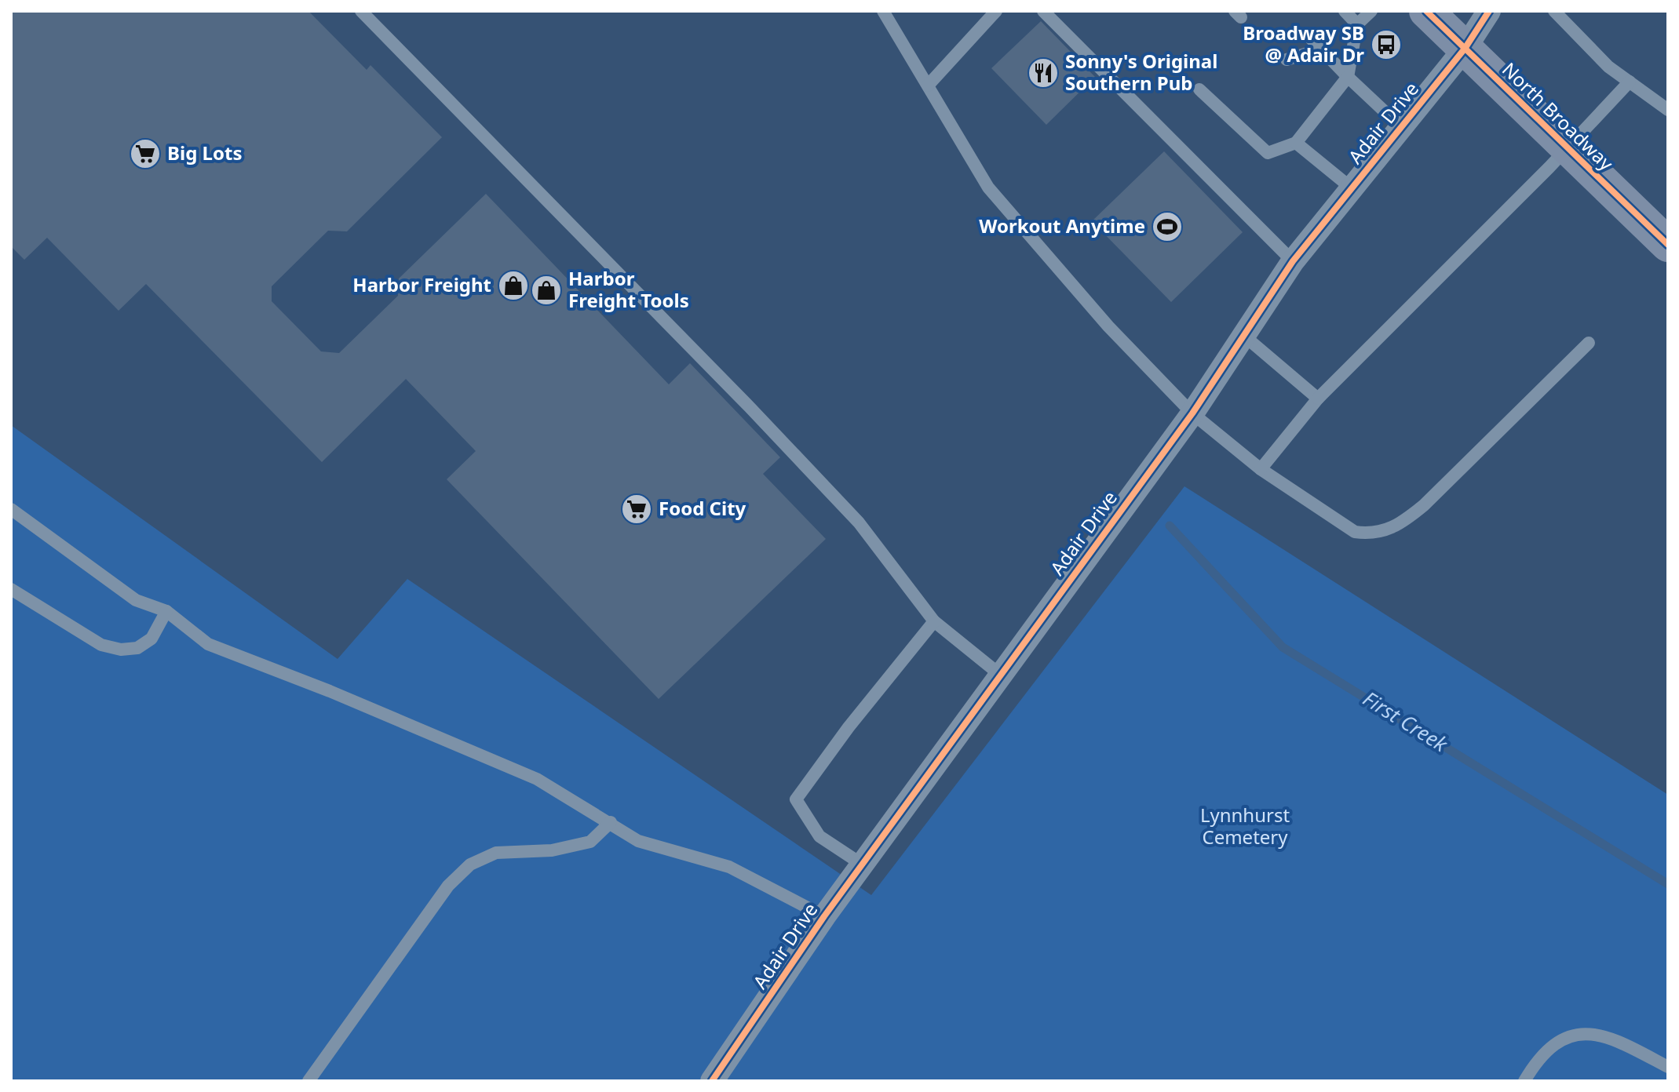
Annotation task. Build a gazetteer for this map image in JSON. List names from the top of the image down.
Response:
{
  "streets": {
    "main road": ["North Broadway"],
    "street": ["Adair Drive"]
  },
  "crossings": [
    ["North Broadway", "Adair Drive"]
  ],
  "water": ["First Creek"],
  "parks": ["Lynnhurst Cemetery"],
  "places": {
    "bus stop": ["Broadway SB @ Adair Dr"],
    "restaurant": ["Sonny's Original Southern Pub"],
    "supermarket": ["Big Lots", "Food City"],
    "sports": ["Workout Anytime"],
    "shop": ["Harbor Freight", "Harbor Freight Tools"]
  }
}
